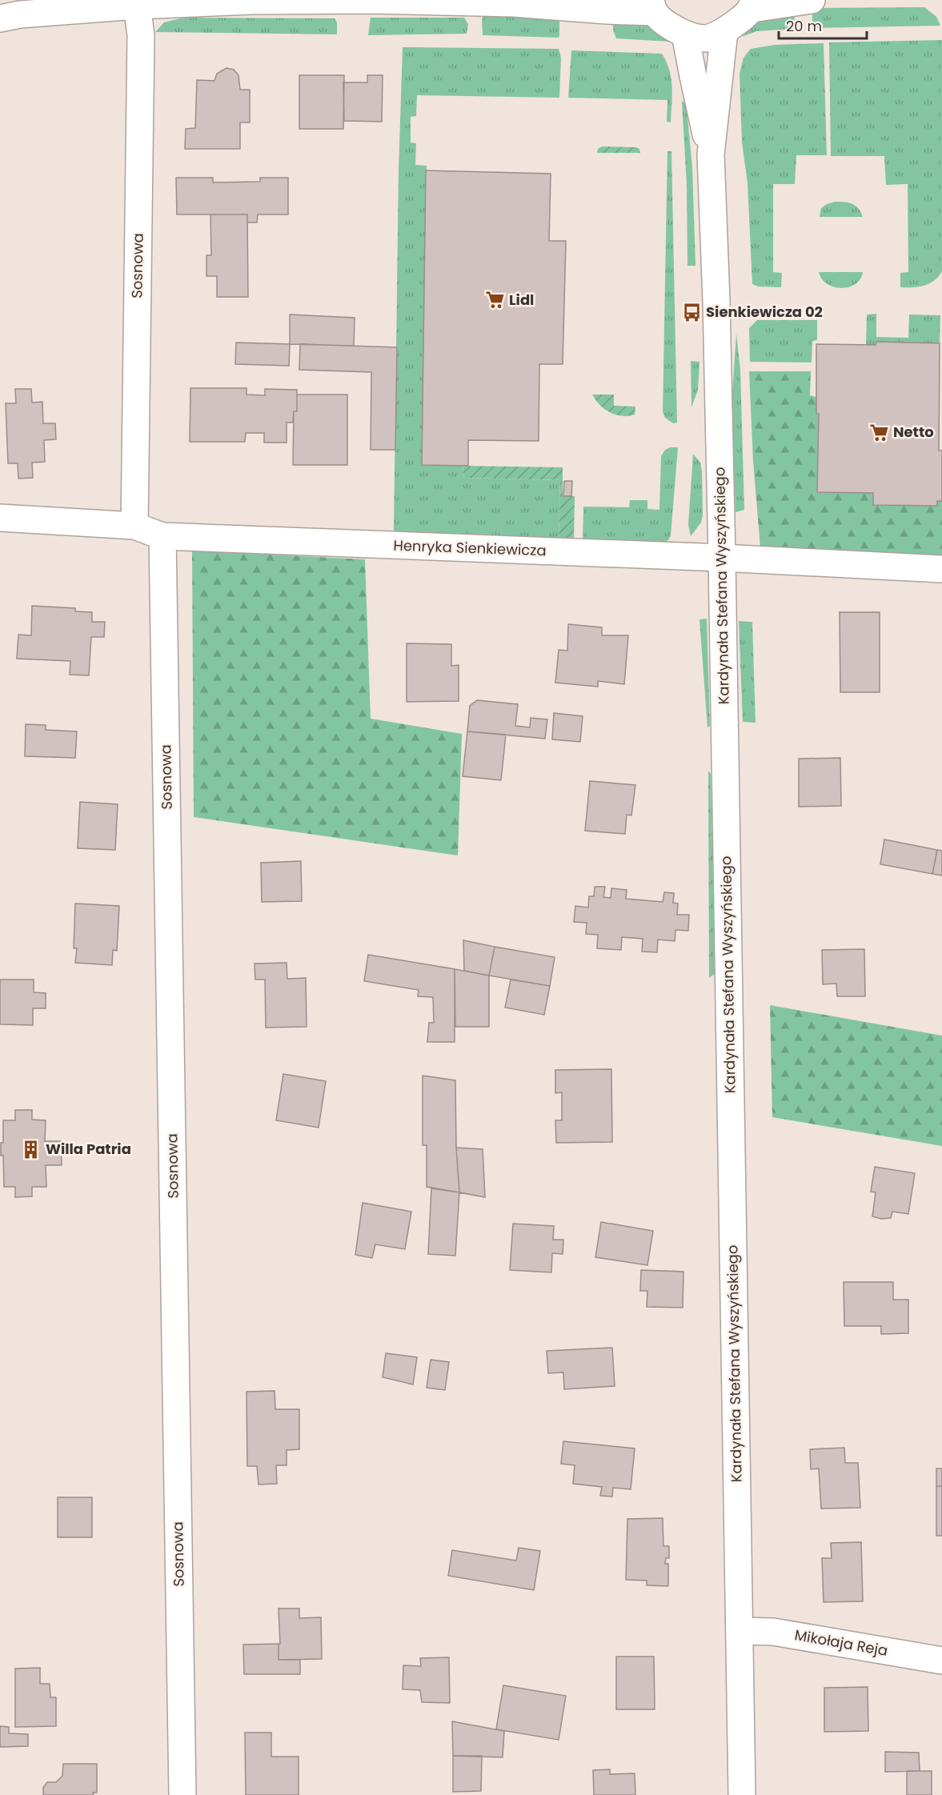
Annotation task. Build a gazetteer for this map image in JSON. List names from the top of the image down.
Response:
{
  "streets": {
    "street": [
      "Sosnowa",
      "Henryka Sienkiewicza",
      "Kardynała Stefana Wyszyńskiego",
      "Mikołaja Reja"
    ]
  },
  "crossings": [
    ["Sosnowa", "Henryka Sienkiewicza"],
    ["Henryka Sienkiewicza", "Kardynała Stefana Wyszyńskiego"],
    ["Kardynała Stefana Wyszyńskiego", "Mikołaja Reja"]
  ],
  "places": {
    "supermarket": ["Lidl", "Netto"],
    "bus stop": ["Sienkiewicza 02"],
    "building": ["Willa Patria"]
  },
  "scale_bar": "20 m"
}
